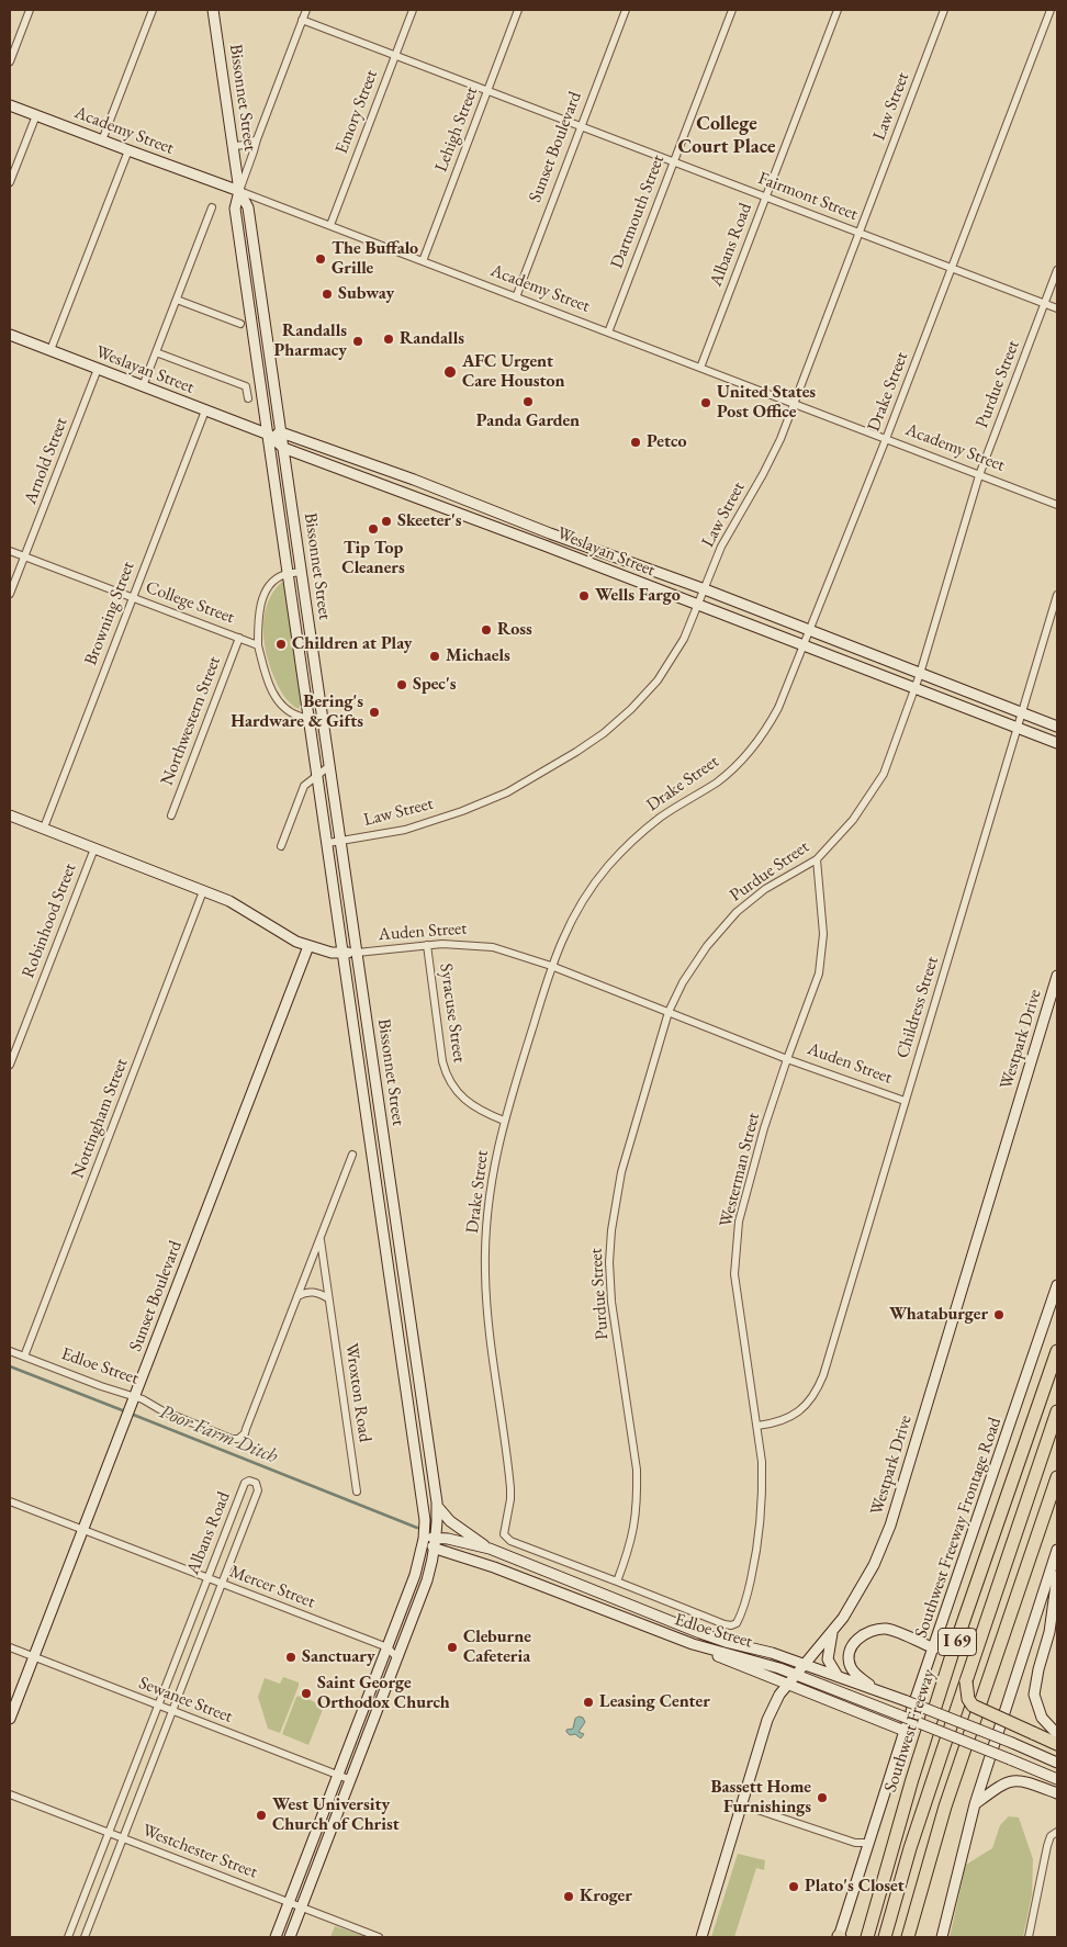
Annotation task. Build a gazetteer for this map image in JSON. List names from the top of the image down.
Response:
{
  "streets": {
    "highway": ["I 69", "Southwest Freeway"],
    "main road": [
      "Bissonnet Street",
      "Academy Street",
      "Sunset Boulevard",
      "Weslayan Street",
      "Auden Street",
      "Westpark Drive",
      "Edloe Street",
      "Southwest Freeway Frontage Road"
    ],
    "street": [
      "Law Street",
      "Emory Street",
      "Lehigh Street",
      "Fairmont Street",
      "Dartmouth Street",
      "Albans Road",
      "Purdue Street",
      "Drake Street",
      "Arnold Street",
      "College Street",
      "Browning Street",
      "Northwestern Street",
      "Robinhood Street",
      "Childress Street",
      "Syracuse Street",
      "Nottingham Street",
      "Westerman Street",
      "Wroxton Road",
      "Mercer Street",
      "Sewanee Street",
      "Westchester Street"
    ]
  },
  "crossings": [
    ["Bissonnet Street", "Law Street"],
    ["Bissonnet Street", "Academy Street"],
    ["Bissonnet Street", "Weslayan Street"],
    ["Bissonnet Street", "Auden Street"],
    ["Bissonnet Street", "Edloe Street"],
    ["Bissonnet Street", "Mercer Street"],
    ["Bissonnet Street", "Sewanee Street"],
    ["Bissonnet Street", "Westchester Street"],
    ["Law Street", "Academy Street"],
    ["Law Street", "Fairmont Street"],
    ["Law Street", "Weslayan Street"],
    ["Emory Street", "Academy Street"],
    ["Emory Street", "Fairmont Street"],
    ["Lehigh Street", "Academy Street"],
    ["Lehigh Street", "Fairmont Street"],
    ["Academy Street", "Sunset Boulevard"],
    ["Academy Street", "Dartmouth Street"],
    ["Academy Street", "Albans Road"],
    ["Academy Street", "Purdue Street"],
    ["Academy Street", "Drake Street"],
    ["Sunset Boulevard", "Fairmont Street"],
    ["Sunset Boulevard", "Auden Street"],
    ["Sunset Boulevard", "Edloe Street"],
    ["Sunset Boulevard", "Mercer Street"],
    ["Sunset Boulevard", "Sewanee Street"],
    ["Fairmont Street", "Dartmouth Street"],
    ["Fairmont Street", "Albans Road"],
    ["Fairmont Street", "Purdue Street"],
    ["Fairmont Street", "Drake Street"],
    ["Albans Road", "Mercer Street"],
    ["Albans Road", "Sewanee Street"],
    ["Albans Road", "Westchester Street"],
    ["Weslayan Street", "Purdue Street"],
    ["Weslayan Street", "Drake Street"],
    ["Weslayan Street", "Arnold Street"],
    ["Weslayan Street", "Browning Street"],
    ["Weslayan Street", "Childress Street"],
    ["Purdue Street", "Auden Street"],
    ["Purdue Street", "Westerman Street"],
    ["Purdue Street", "Edloe Street"],
    ["Drake Street", "Auden Street"],
    ["Drake Street", "Syracuse Street"],
    ["Drake Street", "Edloe Street"],
    ["Arnold Street", "College Street"],
    ["College Street", "Browning Street"],
    ["College Street", "Northwestern Street"],
    ["Browning Street", "Auden Street"],
    ["Robinhood Street", "Auden Street"],
    ["Auden Street", "Childress Street"],
    ["Auden Street", "Syracuse Street"],
    ["Auden Street", "Nottingham Street"],
    ["Auden Street", "Westerman Street"],
    ["Childress Street", "Westerman Street"],
    ["Westpark Drive", "Edloe Street"],
    ["Nottingham Street", "Edloe Street"],
    ["Westerman Street", "Edloe Street"]
  ],
  "districts": ["College Court Place"],
  "water": ["Poor Farm Ditch"],
  "places": [
    "The Buffalo Grille",
    "Subway",
    "Randalls",
    "Randalls Pharmacy",
    "AFC Urgent Care Houston",
    "Panda Garden",
    "United States Post Office",
    "Petco",
    "Skeeter's",
    "Tip Top Cleaners",
    "Wells Fargo",
    "Ross",
    "Children at Play",
    "Michaels",
    "Spec's",
    "Bering's Hardware & Gifts",
    "Whataburger",
    "Cleburne Cafeteria",
    "Sanctuary",
    "Saint George Orthodox Church",
    "Leasing Center",
    "Bassett Home Furnishings",
    "West University Church of Christ",
    "Plato's Closet",
    "Kroger"
  ]
}
